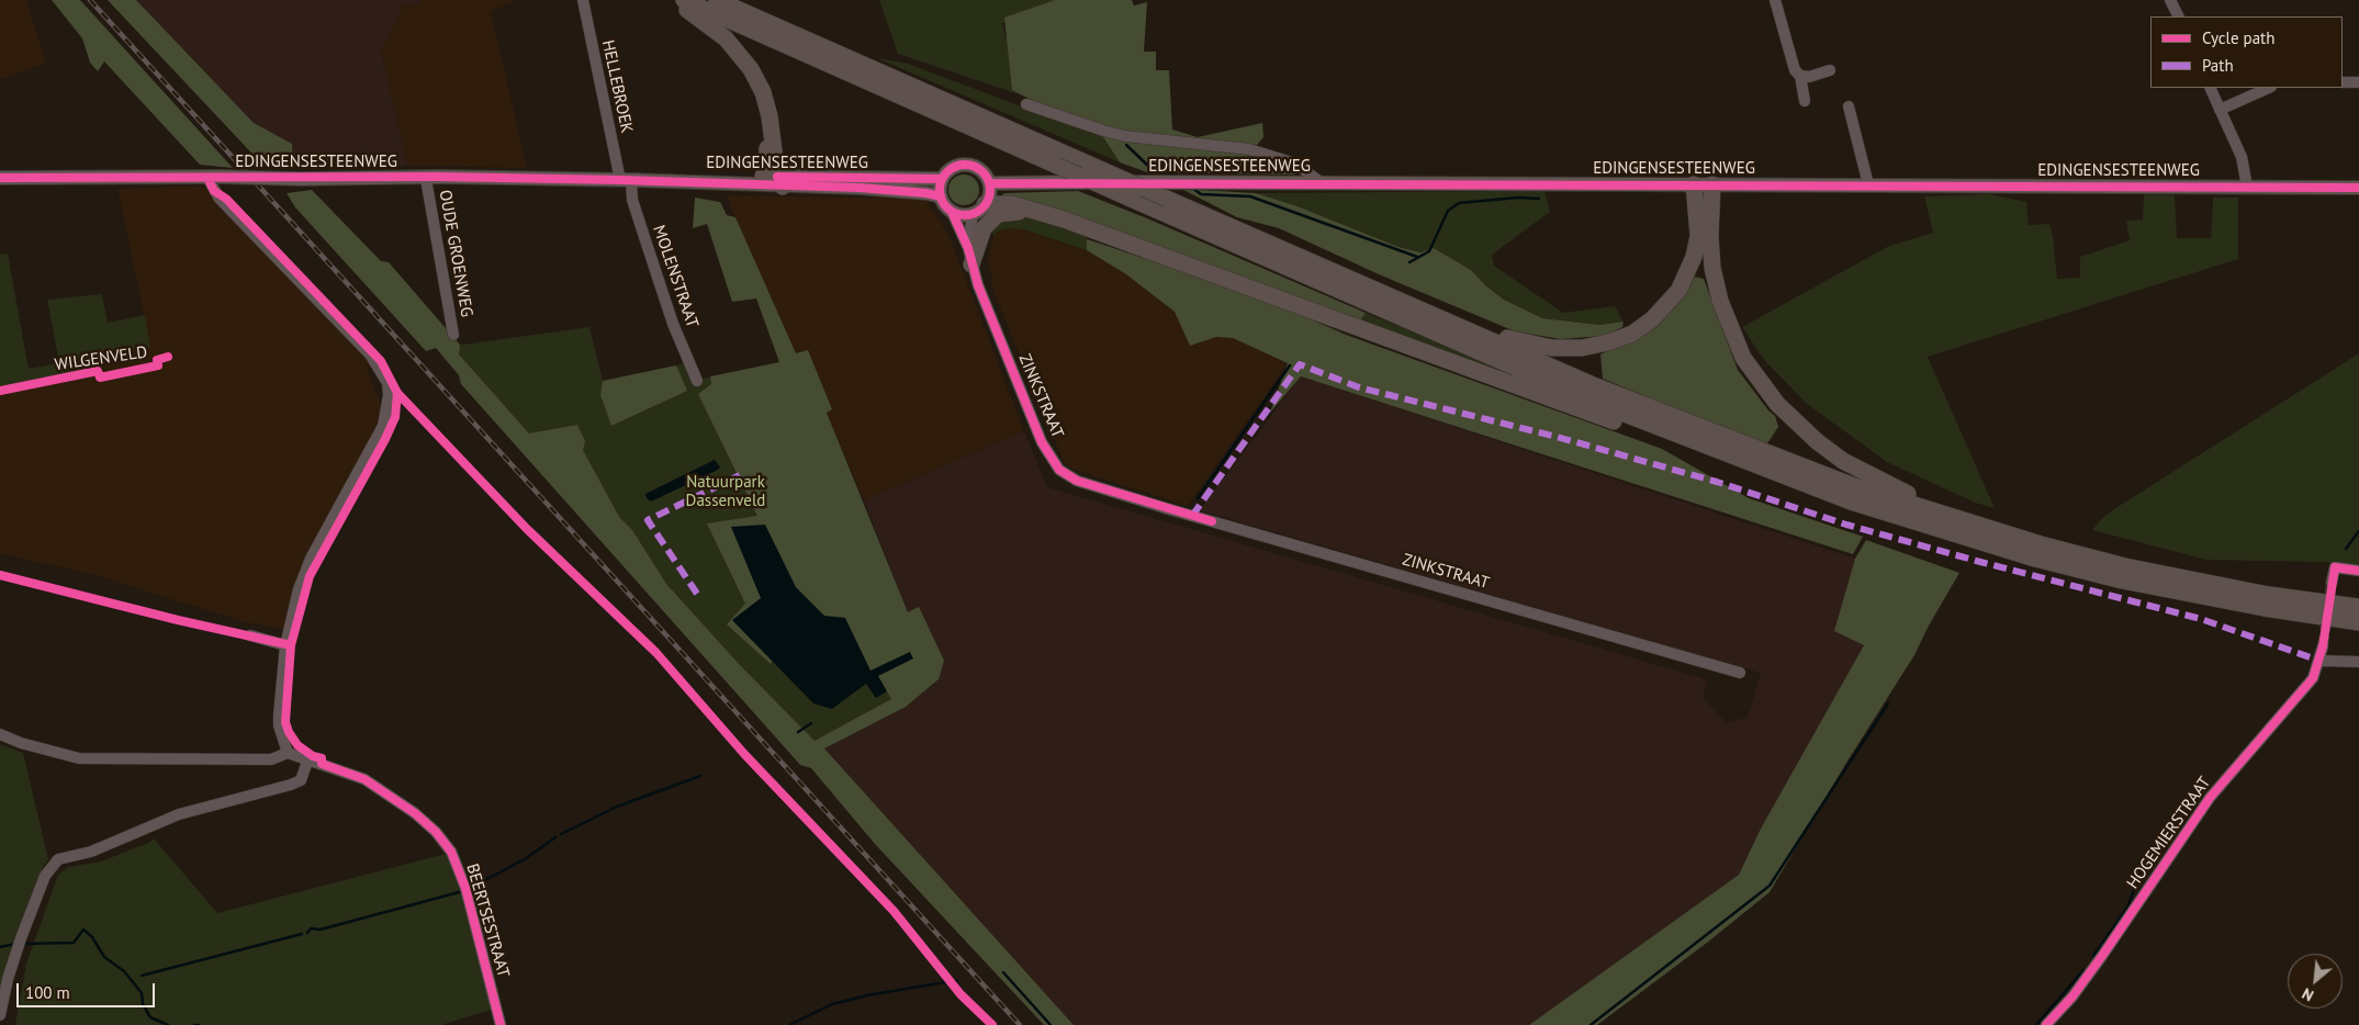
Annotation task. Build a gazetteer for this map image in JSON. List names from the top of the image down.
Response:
{
  "streets": {
    "main road": ["EDINGENSESTEENWEG"],
    "street": [
      "HELLEBROEK",
      "OUDE GROENWEG",
      "MOLENSTRAAT",
      "ZINKSTRAAT",
      "HOGEMIERSTRAAT",
      "BEERTSESTRAAT"
    ],
    "cycle path": ["WILGENVELD"]
  },
  "crossings": [
    ["HELLEBROEK", "EDINGENSESTEENWEG"],
    ["HELLEBROEK", "MOLENSTRAAT"],
    ["EDINGENSESTEENWEG", "OUDE GROENWEG"],
    ["EDINGENSESTEENWEG", "MOLENSTRAAT"],
    ["EDINGENSESTEENWEG", "ZINKSTRAAT"]
  ],
  "parks": ["Natuurpark Dassenveld"],
  "legend": ["Cycle path", "Path"],
  "scale_bar": "100 m",
  "north": "bottom left"
}
